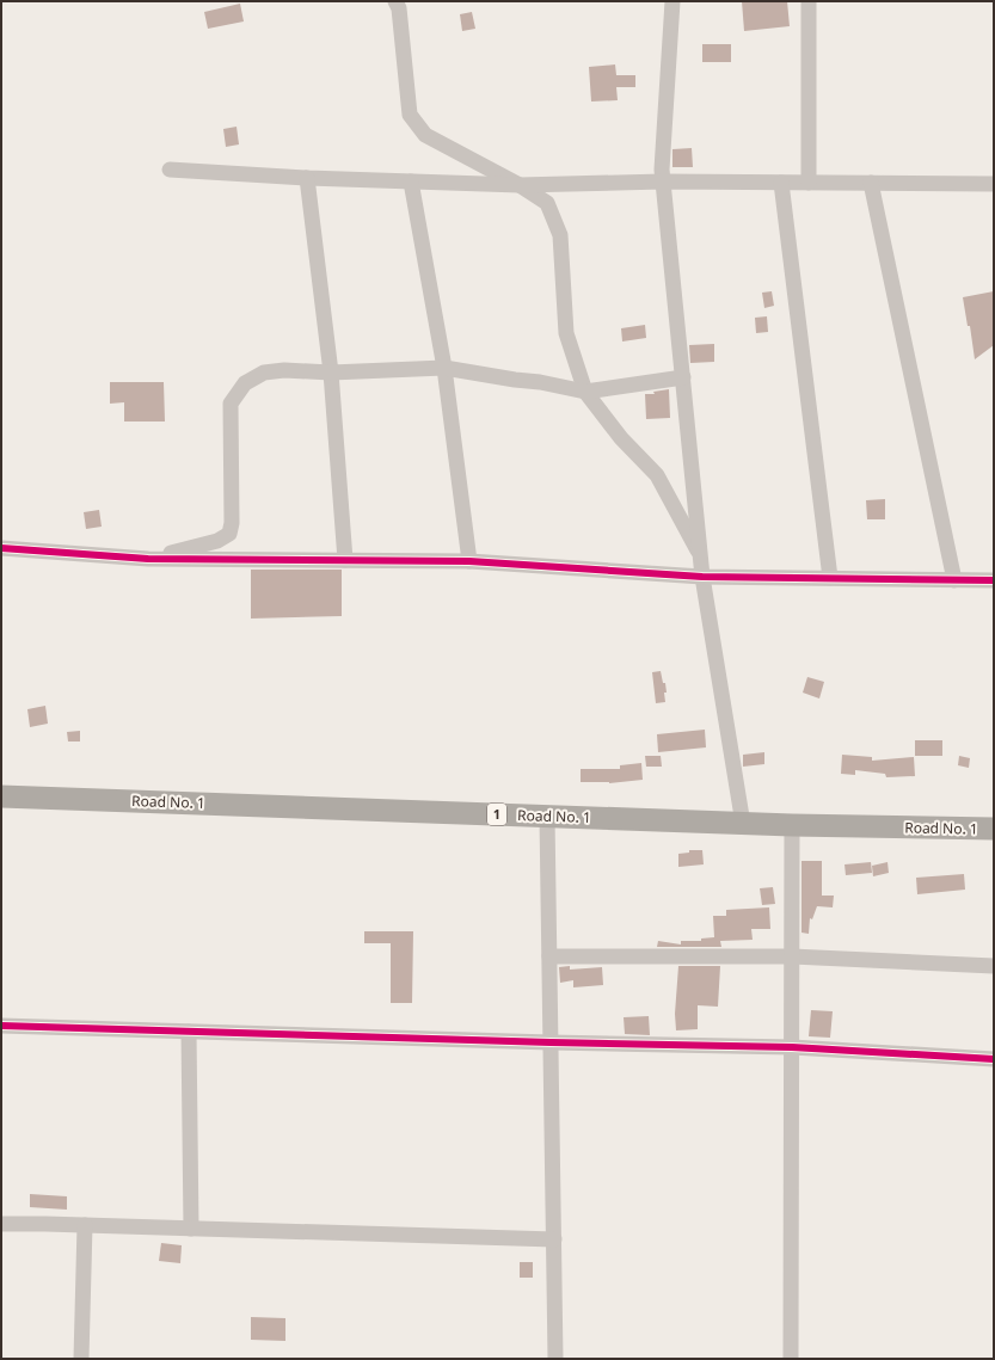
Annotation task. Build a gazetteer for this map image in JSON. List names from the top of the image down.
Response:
{
  "streets": {
    "highway": ["Road No. 1", "1"]
  }
}
